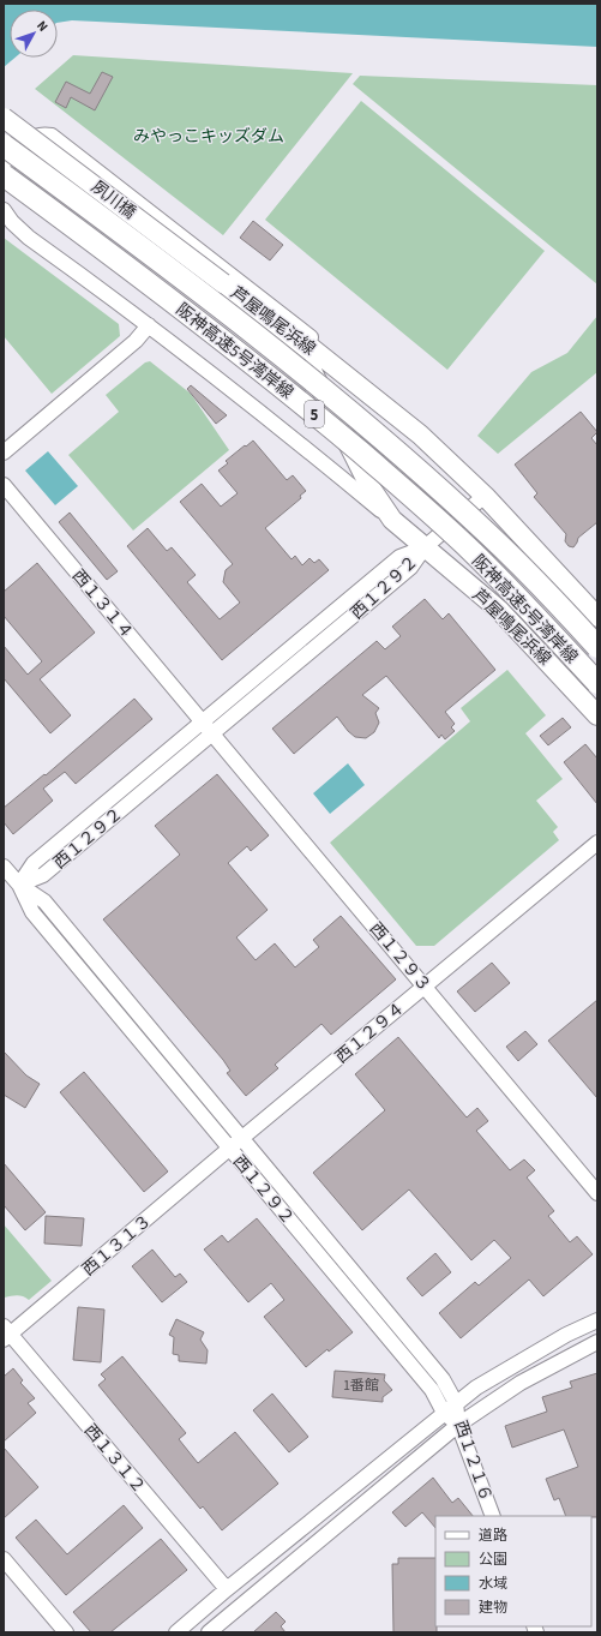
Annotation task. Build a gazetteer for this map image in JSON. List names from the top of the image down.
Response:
{
  "streets": {
    "highway": ["阪神高速5号湾岸線", "5"],
    "main road": ["夙川橋", "芦屋鳴尾浜線"],
    "street": [
      "西１２９２",
      "西１３１４",
      "西１２９３",
      "西１２９４",
      "西１３１３",
      "西１３１２",
      "西１２１６"
    ]
  },
  "crossings": [
    ["夙川橋", "芦屋鳴尾浜線"],
    ["芦屋鳴尾浜線", "西１２９２"],
    ["西１２９２", "西１３１４"],
    ["西１２９２", "西１２９３"],
    ["西１２９２", "西１２９４"],
    ["西１２９２", "西１３１３"],
    ["西１２９２", "西１２１６"],
    ["西１３１４", "西１２９３"],
    ["西１２９３", "西１２９４"],
    ["西１２９４", "西１３１３"],
    ["西１３１３", "西１３１２"]
  ],
  "parks": ["みやっこキッズダム"],
  "house_numbers": ["1番館"],
  "legend": [
    "道路",
    "公園",
    "水域",
    "建物"
  ],
  "north": "top right"
}
